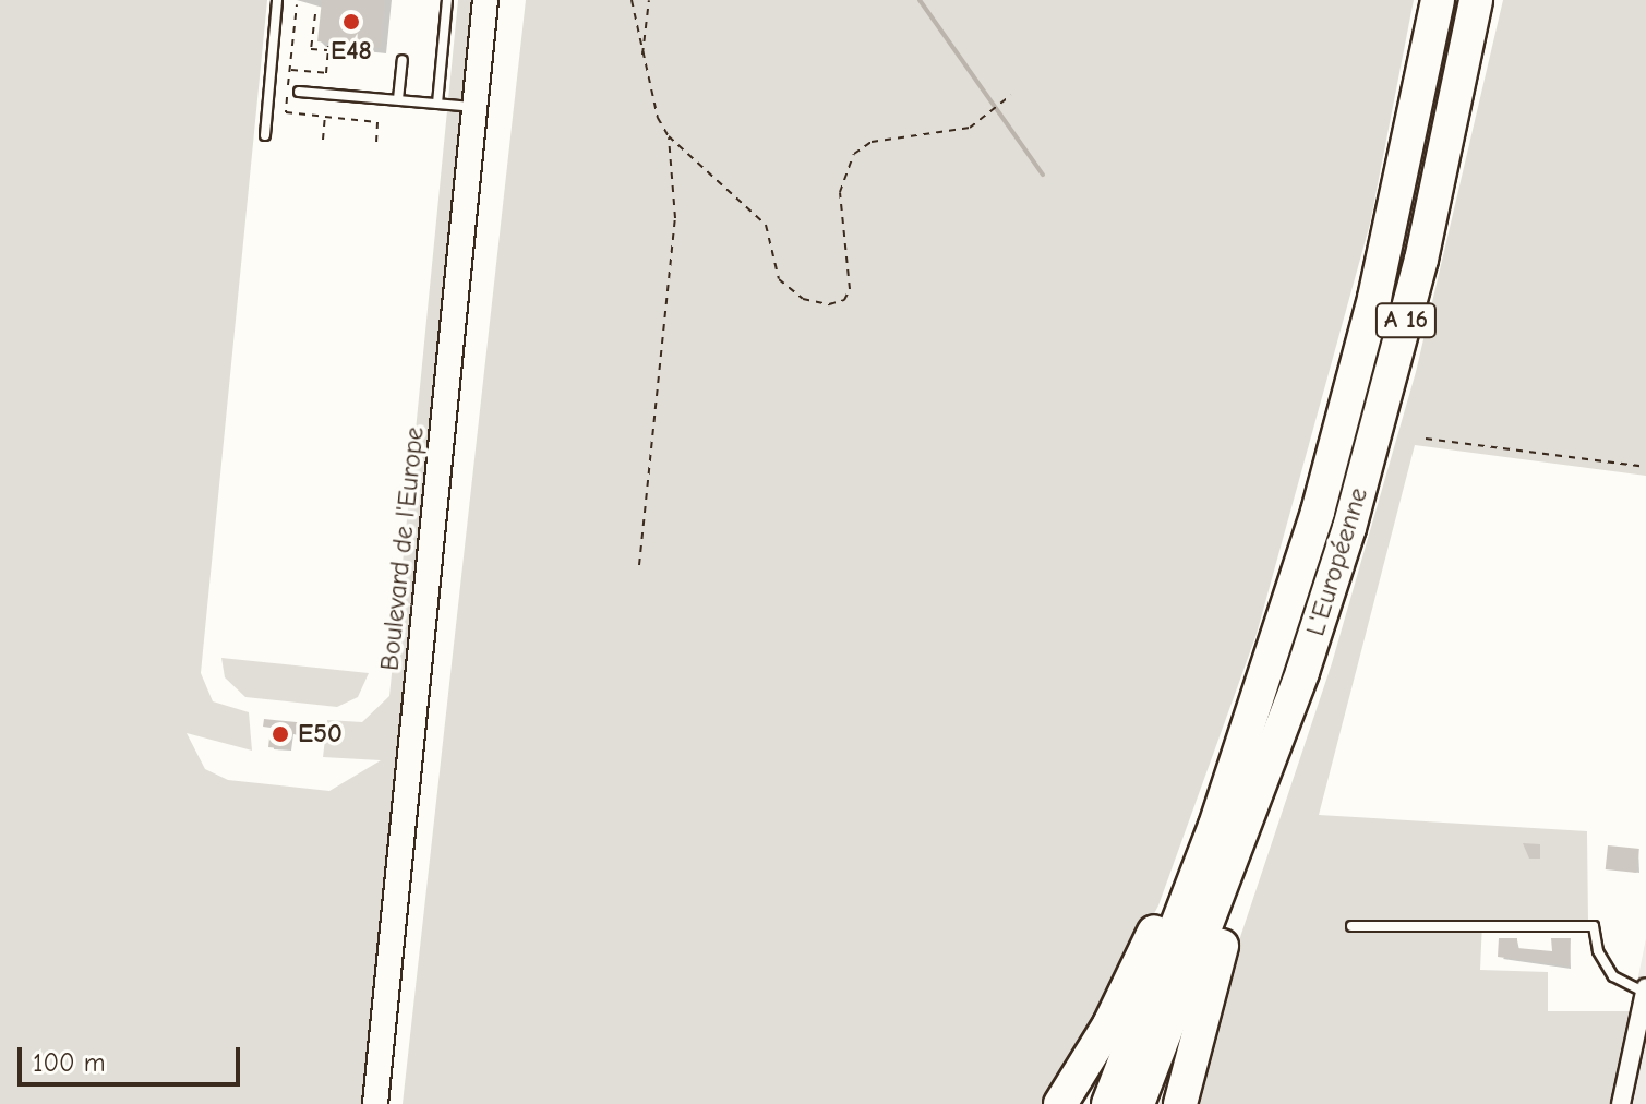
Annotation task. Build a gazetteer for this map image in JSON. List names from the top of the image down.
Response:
{
  "streets": {
    "highway": ["A 16", "L'Européenne"],
    "main road": ["Boulevard de l'Europe"]
  },
  "places": ["E48", "E50"],
  "scale_bar": "100 m"
}
